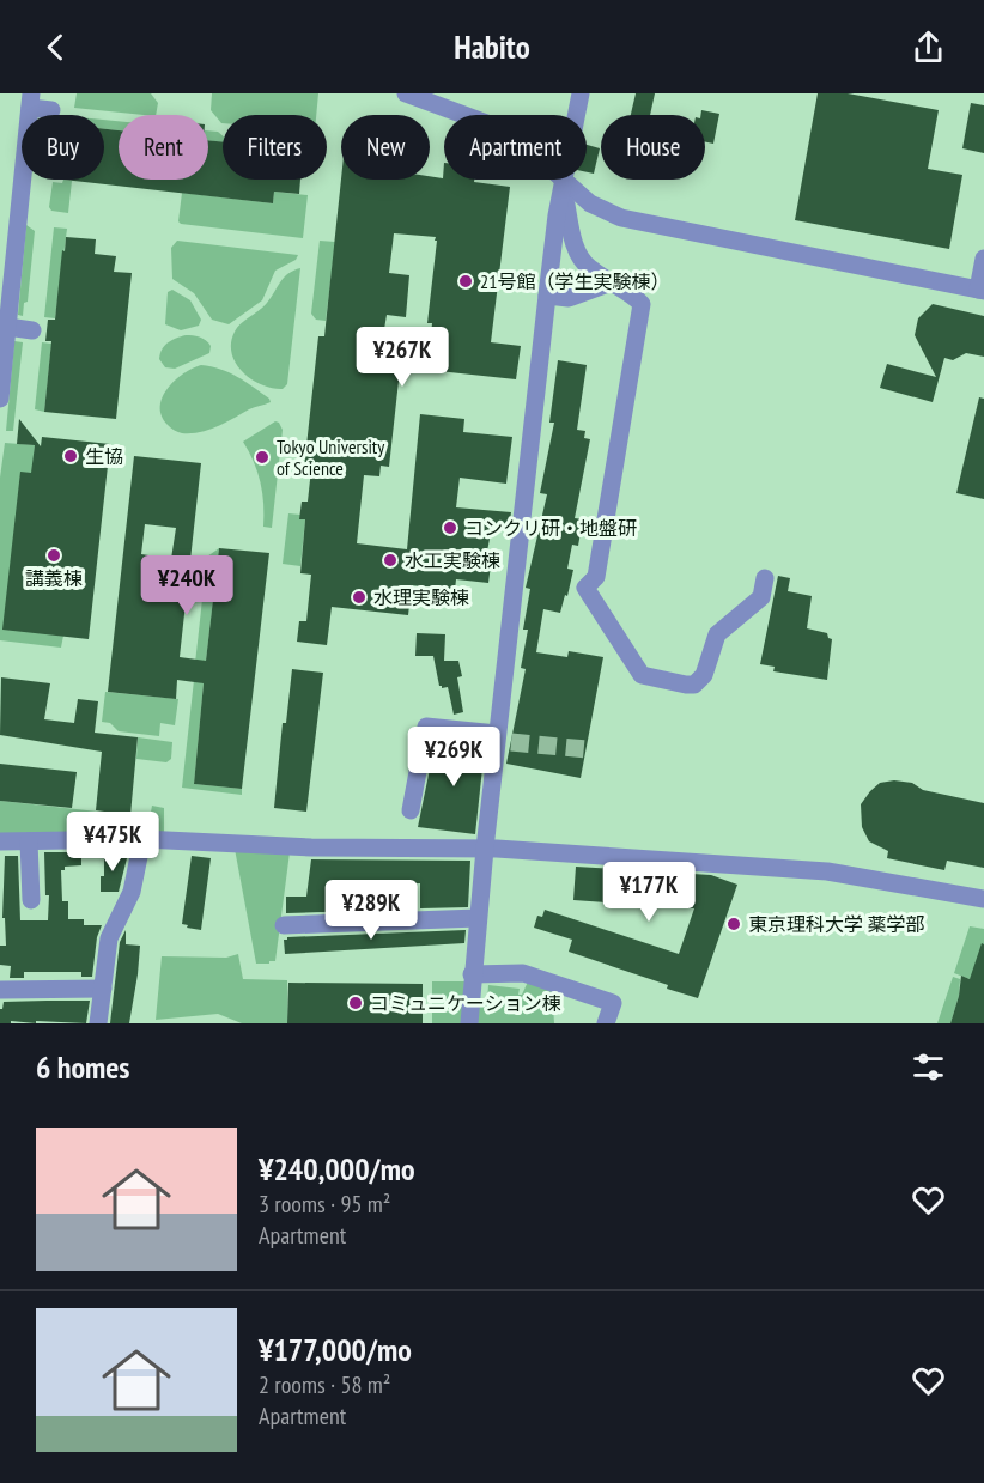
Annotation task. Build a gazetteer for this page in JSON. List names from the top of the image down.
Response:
{
  "places": [
    "21号館（学生実験棟）",
    "生協",
    "Tokyo University of Science",
    "コンクリ研・地盤研",
    "講義棟",
    "水工実験棟",
    "水理実験棟",
    "東京理科大学 薬学部",
    "コミュニケーション棟"
  ],
  "page": {
    "header": "Habito",
    "chip": [
      "Buy",
      "Rent",
      "Filters",
      "New",
      "Apartment",
      "House"
    ],
    "price": [
      "¥267K",
      "¥240K",
      "¥269K",
      "¥475K",
      "¥177K",
      "¥289K"
    ],
    "heading": "6 homes",
    "list": [
      {
        "name": "¥240,000/mo",
        "note": "3 rooms · 95 m² · Apartment"
      },
      {
        "name": "¥177,000/mo",
        "note": "2 rooms · 58 m² · Apartment"
      }
    ]
  }
}
